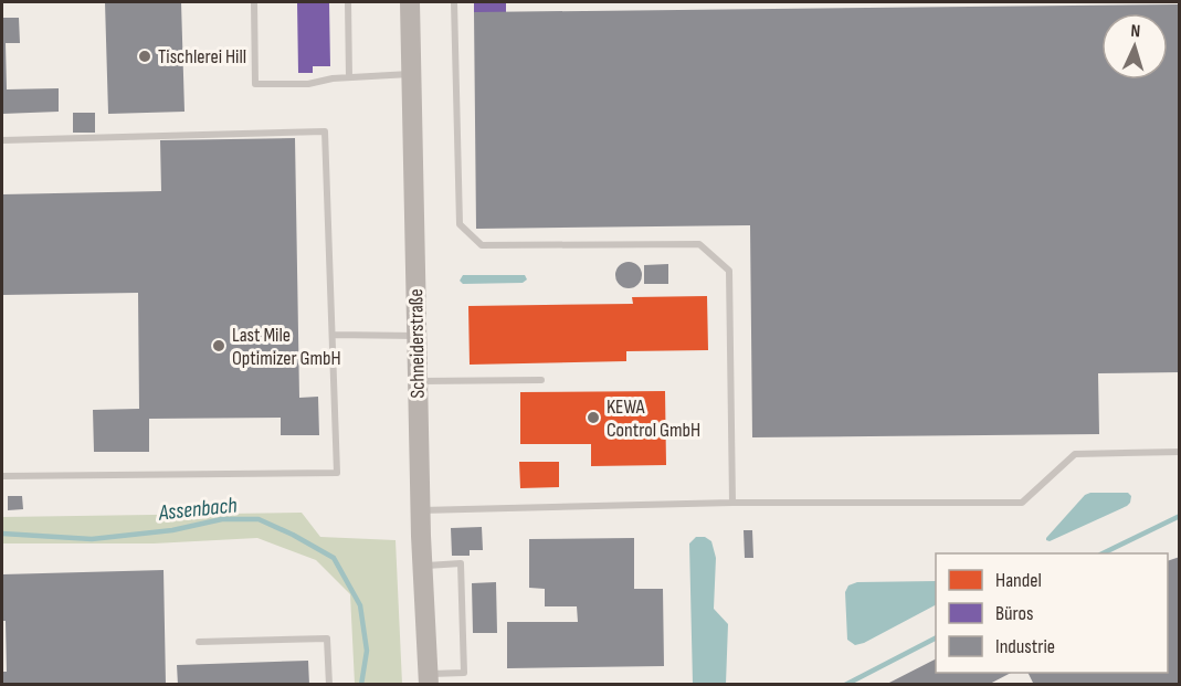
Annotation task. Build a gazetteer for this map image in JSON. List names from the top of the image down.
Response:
{
  "streets": {
    "main road": ["Schneiderstraße"]
  },
  "water": ["Assenbach"],
  "places": ["Tischlerei Hill", "Last Mile Optimizer GmbH", "KEWA Control GmbH"],
  "legend": ["Handel", "Büros", "Industrie"],
  "north": "top"
}
